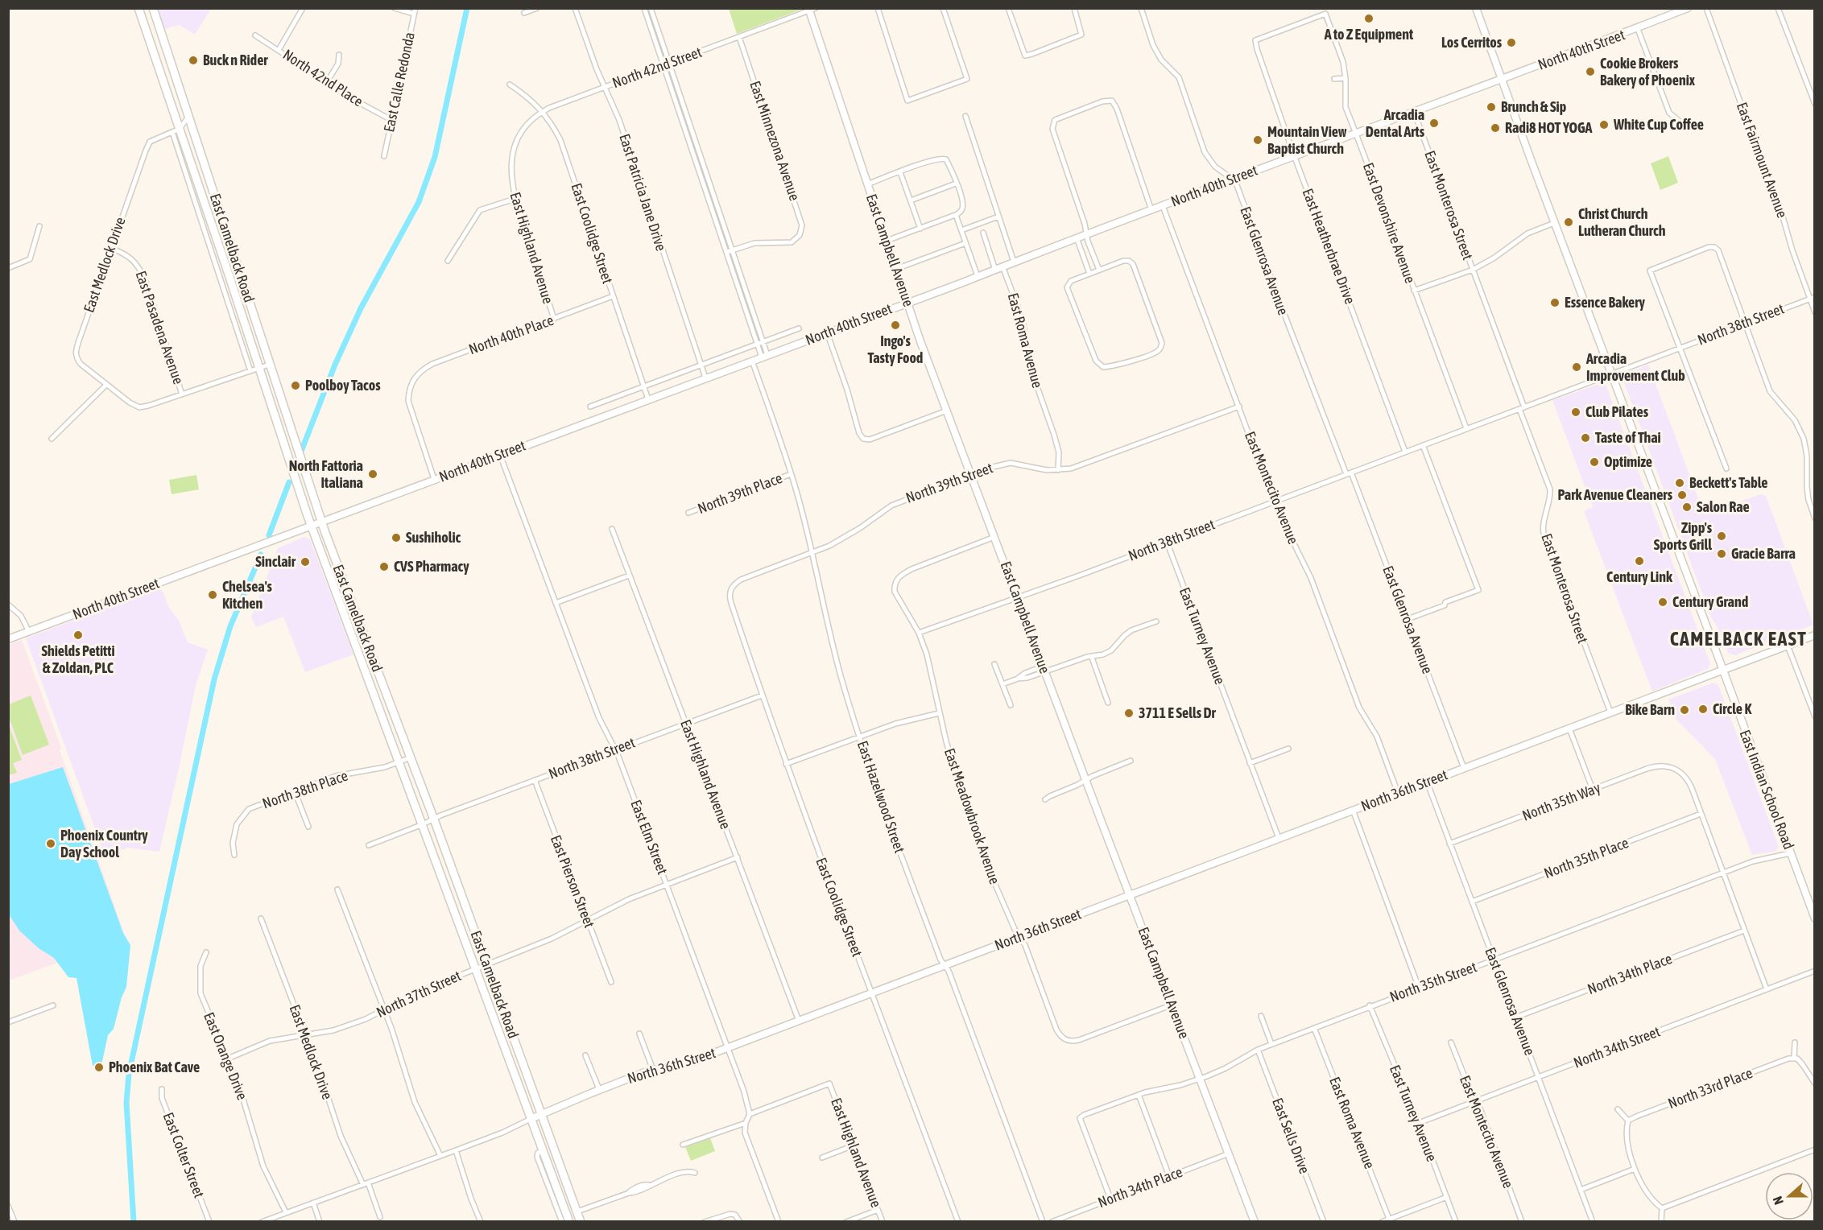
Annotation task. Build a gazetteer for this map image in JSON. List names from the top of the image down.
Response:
{
  "streets": {
    "main road": [
      "North 40th Street",
      "East Camelback Road",
      "East Campbell Avenue",
      "East Indian School Road",
      "North 36th Street"
    ],
    "street": [
      "North 42nd Street",
      "North 42nd Place",
      "East Calle Redonda",
      "East Minnezona Avenue",
      "East Fairmount Avenue",
      "East Patricia Jane Drive",
      "East Monterosa Street",
      "East Devonshire Avenue",
      "East Coolidge Street",
      "East Heatherbrae Drive",
      "East Highland Avenue",
      "East Glenrosa Avenue",
      "East Medlock Drive",
      "North 38th Street",
      "East Pasadena Avenue",
      "North 40th Place",
      "East Roma Avenue",
      "North 39th Street",
      "East Montecito Avenue",
      "North 39th Place",
      "East Turney Avenue",
      "North 38th Place",
      "East Hazelwood Street",
      "North 35th Way",
      "East Meadowbrook Avenue",
      "East Elm Street",
      "North 35th Place",
      "East Pierson Street",
      "North 34th Place",
      "North 35th Street",
      "North 37th Street",
      "North 34th Street",
      "East Orange Drive",
      "North 33rd Place",
      "East Sells Drive",
      "East Colter Street"
    ]
  },
  "crossings": [
    ["North 40th Street", "East Patricia Jane Drive"],
    ["North 40th Street", "East Monterosa Street"],
    ["North 40th Street", "East Devonshire Avenue"],
    ["North 40th Street", "East Coolidge Street"],
    ["North 40th Street", "East Heatherbrae Drive"],
    ["North 40th Street", "East Camelback Road"],
    ["North 40th Street", "East Campbell Avenue"],
    ["North 40th Street", "East Glenrosa Avenue"],
    ["North 40th Street", "North 40th Place"],
    ["North 40th Street", "East Roma Avenue"],
    ["North 40th Street", "East Montecito Avenue"],
    ["North 40th Street", "East Indian School Road"],
    ["North 40th Street", "East Hazelwood Street"],
    ["North 40th Street", "East Elm Street"],
    ["North 42nd Street", "East Minnezona Avenue"],
    ["North 42nd Street", "East Patricia Jane Drive"],
    ["North 42nd Street", "East Coolidge Street"],
    ["North 42nd Street", "East Highland Avenue"],
    ["North 42nd Street", "East Campbell Avenue"],
    ["North 42nd Place", "East Calle Redonda"],
    ["East Fairmount Avenue", "North 38th Street"],
    ["East Monterosa Street", "North 38th Street"],
    ["East Monterosa Street", "North 36th Street"],
    ["East Devonshire Avenue", "East Heatherbrae Drive"],
    ["East Devonshire Avenue", "North 38th Street"],
    ["East Coolidge Street", "North 38th Street"],
    ["East Coolidge Street", "North 40th Place"],
    ["East Coolidge Street", "North 39th Street"],
    ["East Coolidge Street", "North 36th Street"],
    ["East Heatherbrae Drive", "North 38th Street"],
    ["East Camelback Road", "East Medlock Drive"],
    ["East Camelback Road", "North 38th Street"],
    ["East Camelback Road", "North 38th Place"],
    ["East Camelback Road", "North 36th Street"],
    ["East Camelback Road", "North 37th Street"],
    ["East Highland Avenue", "North 38th Street"],
    ["East Highland Avenue", "North 40th Place"],
    ["East Highland Avenue", "North 36th Street"],
    ["East Highland Avenue", "East Elm Street"],
    ["East Highland Avenue", "North 37th Street"],
    ["East Campbell Avenue", "North 38th Street"],
    ["East Campbell Avenue", "North 39th Street"],
    ["East Campbell Avenue", "North 36th Street"],
    ["East Campbell Avenue", "East Meadowbrook Avenue"],
    ["East Campbell Avenue", "North 34th Place"],
    ["East Campbell Avenue", "North 35th Street"],
    ["East Glenrosa Avenue", "North 38th Street"],
    ["East Glenrosa Avenue", "North 36th Street"],
    ["East Glenrosa Avenue", "North 35th Way"],
    ["East Glenrosa Avenue", "North 35th Place"],
    ["East Glenrosa Avenue", "North 34th Place"],
    ["East Glenrosa Avenue", "North 35th Street"],
    ["East Glenrosa Avenue", "North 34th Street"],
    ["East Medlock Drive", "East Pasadena Avenue"],
    ["East Medlock Drive", "North 36th Street"],
    ["East Medlock Drive", "North 37th Street"],
    ["North 38th Street", "East Montecito Avenue"],
    ["North 38th Street", "East Turney Avenue"],
    ["North 38th Street", "East Indian School Road"],
    ["North 38th Street", "East Meadowbrook Avenue"],
    ["North 38th Street", "East Elm Street"],
    ["North 38th Street", "East Pierson Street"],
    ["East Roma Avenue", "North 39th Street"],
    ["East Roma Avenue", "North 35th Street"],
    ["North 39th Street", "East Montecito Avenue"],
    ["North 39th Street", "East Hazelwood Street"],
    ["East Montecito Avenue", "North 36th Street"],
    ["East Montecito Avenue", "North 34th Street"],
    ["North 39th Place", "East Hazelwood Street"],
    ["East Turney Avenue", "North 36th Street"],
    ["East Turney Avenue", "North 35th Street"],
    ["East Turney Avenue", "North 34th Street"],
    ["East Indian School Road", "North 36th Street"],
    ["East Indian School Road", "North 35th Street"],
    ["North 36th Street", "East Hazelwood Street"],
    ["North 36th Street", "East Meadowbrook Avenue"],
    ["North 36th Street", "East Elm Street"],
    ["North 36th Street", "East Orange Drive"],
    ["North 35th Way", "North 35th Place"],
    ["East Elm Street", "North 37th Street"],
    ["East Pierson Street", "North 37th Street"],
    ["North 34th Place", "North 35th Street"],
    ["North 35th Street", "East Sells Drive"],
    ["North 37th Street", "East Orange Drive"]
  ],
  "districts": ["CAMELBACK EAST"],
  "places": [
    "A to Z Equipment",
    "Los Cerritos",
    "Buck n Rider",
    "Cookie Brokers Bakery of Phoenix",
    "Brunch & Sip",
    "Arcadia Dental Arts",
    "White Cup Coffee",
    "Radi8 HOT YOGA",
    "Mountain View Baptist Church",
    "Christ Church Lutheran Church",
    "Essence Bakery",
    "Ingo's Tasty Food",
    "Arcadia Improvement Club",
    "Poolboy Tacos",
    "Club Pilates",
    "Taste of Thai",
    "Optimize",
    "North Fattoria Italiana",
    "Beckett's Table",
    "Park Avenue Cleaners",
    "Salon Rae",
    "Zipp's Sports Grill",
    "Sushiholic",
    "Gracie Barra",
    "Century Link",
    "Sinclair",
    "CVS Pharmacy",
    "Chelsea's Kitchen",
    "Century Grand",
    "Shields Petitti & Zoldan, PLC",
    "Circle K",
    "Bike Barn",
    "3711 E Sells Dr",
    "Phoenix Country Day School",
    "Phoenix Bat Cave"
  ],
  "north": "left"
}
